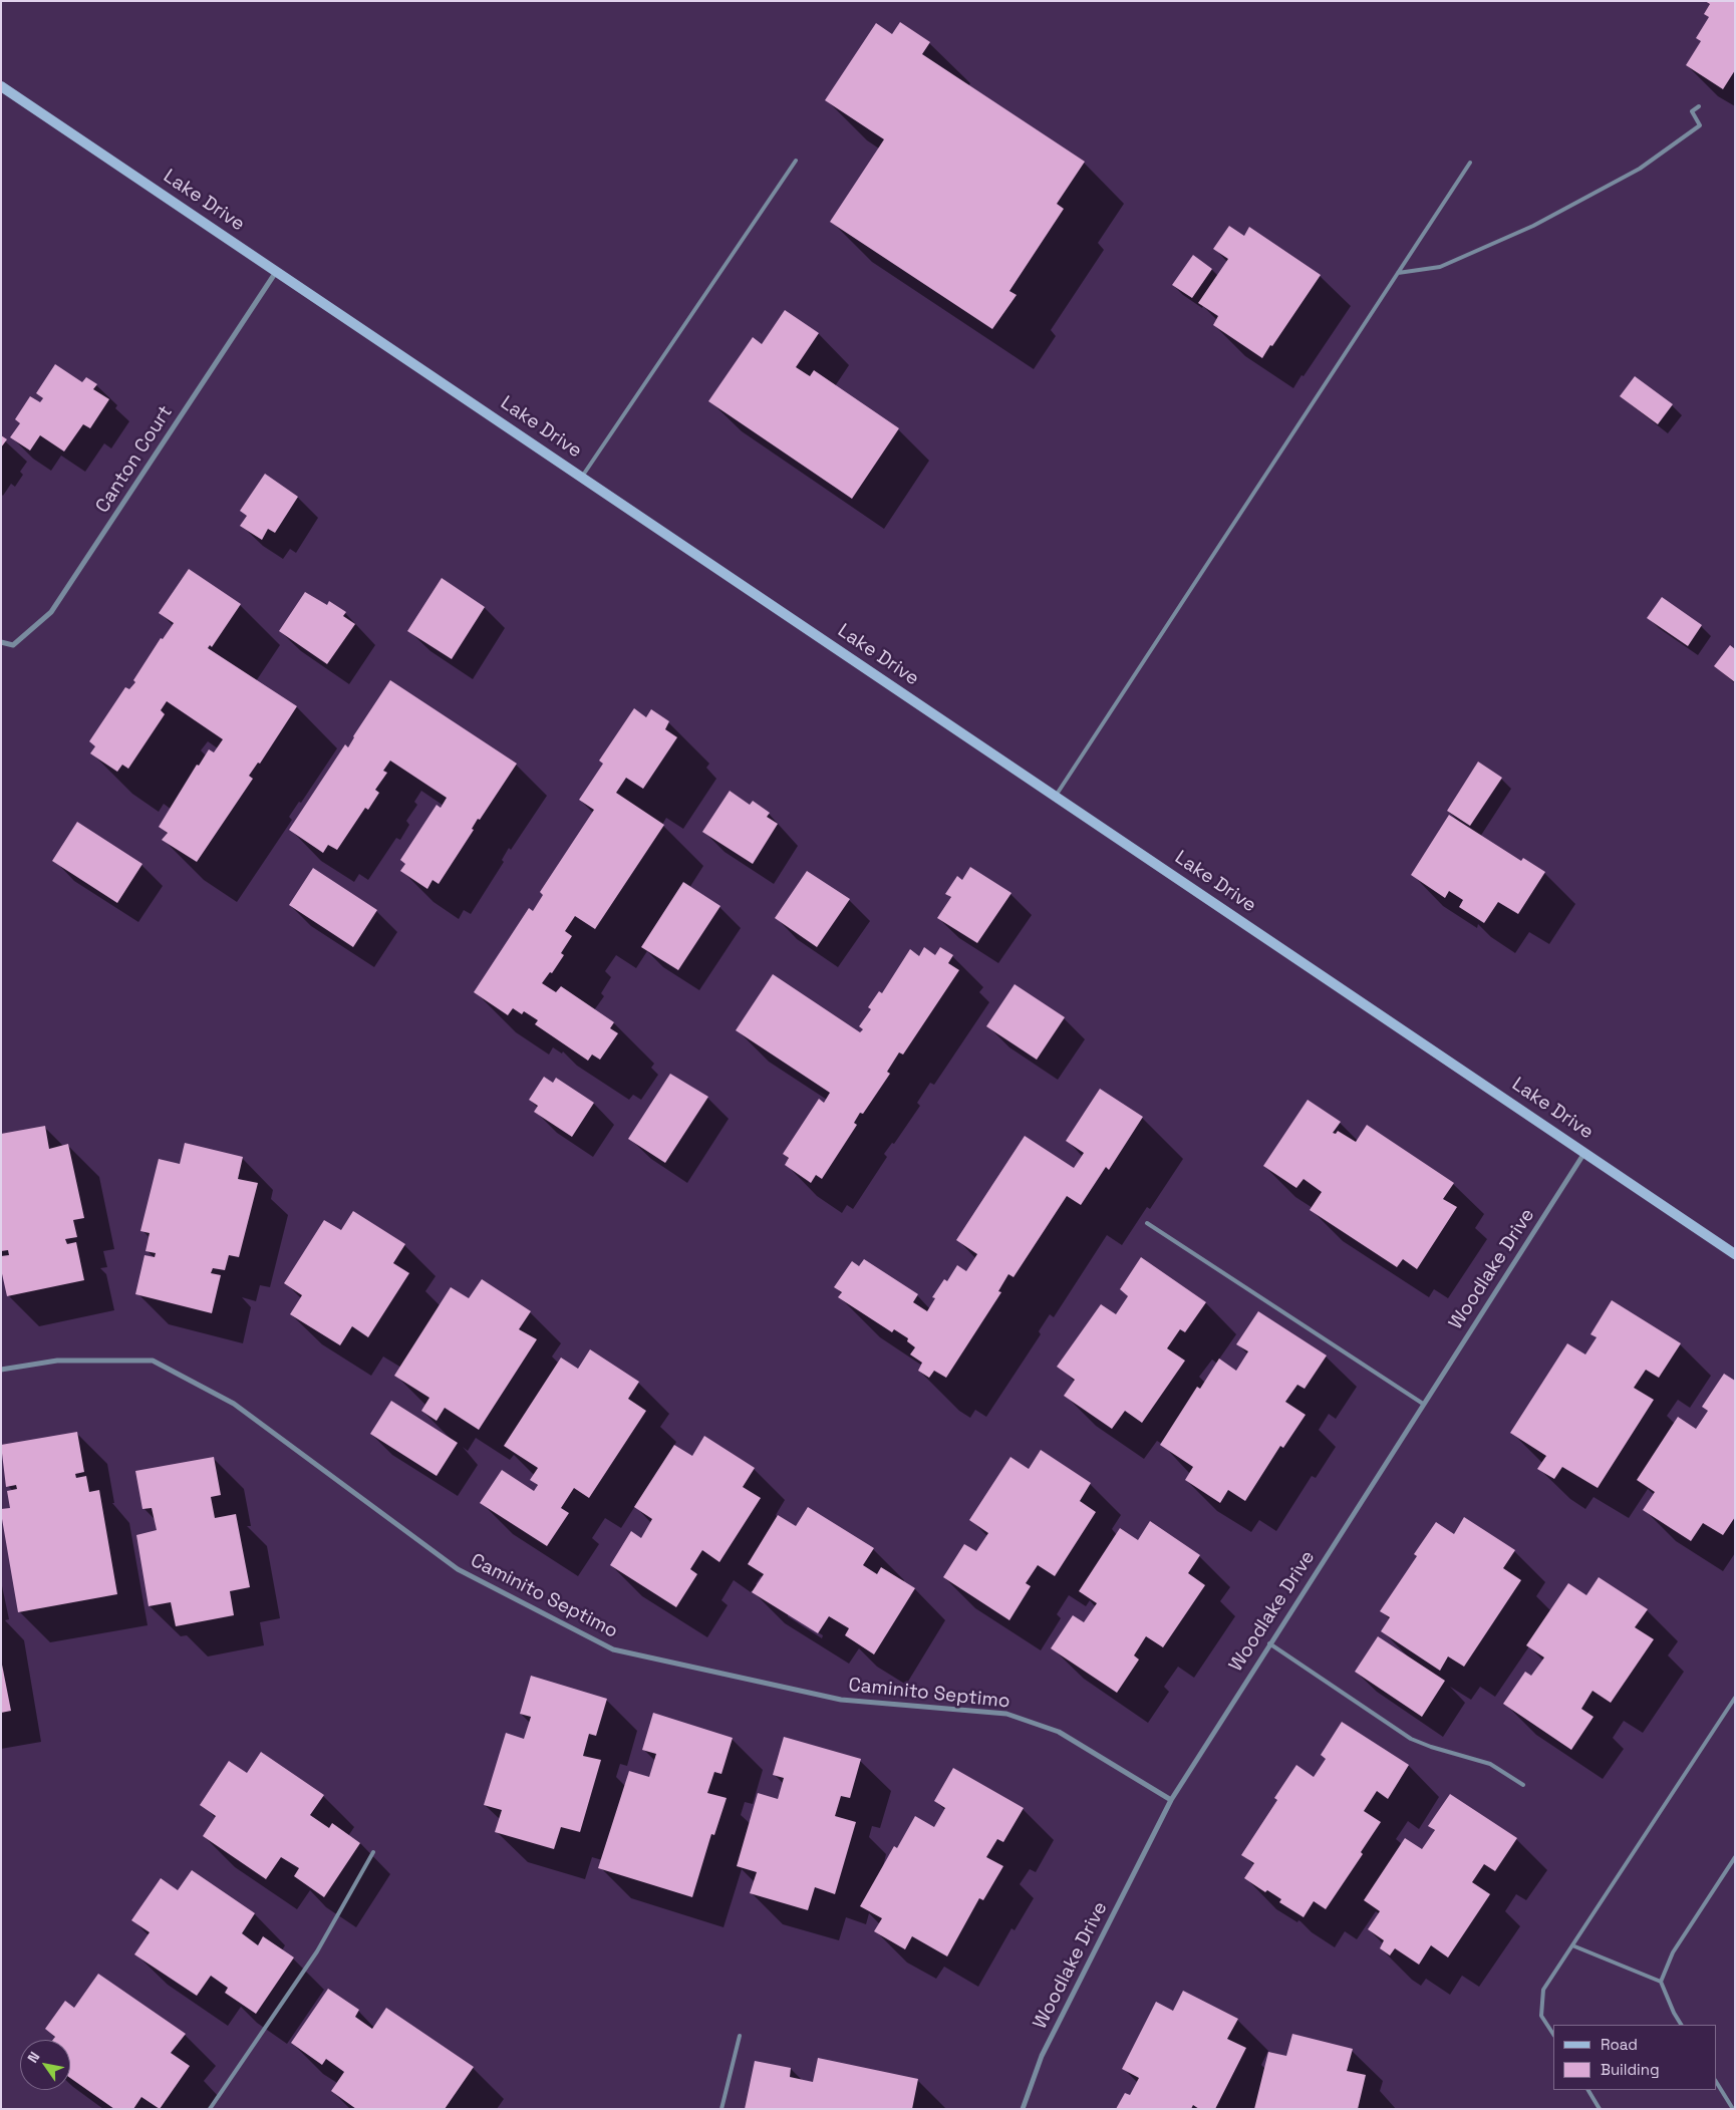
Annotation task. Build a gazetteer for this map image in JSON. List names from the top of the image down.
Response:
{
  "streets": {
    "main road": ["Lake Drive"],
    "street": ["Canton Court", "Woodlake Drive", "Caminito Septimo"]
  },
  "crossings": [
    ["Lake Drive", "Canton Court"],
    ["Lake Drive", "Woodlake Drive"],
    ["Woodlake Drive", "Caminito Septimo"]
  ],
  "legend": ["Road", "Building"],
  "north": "top left"
}
